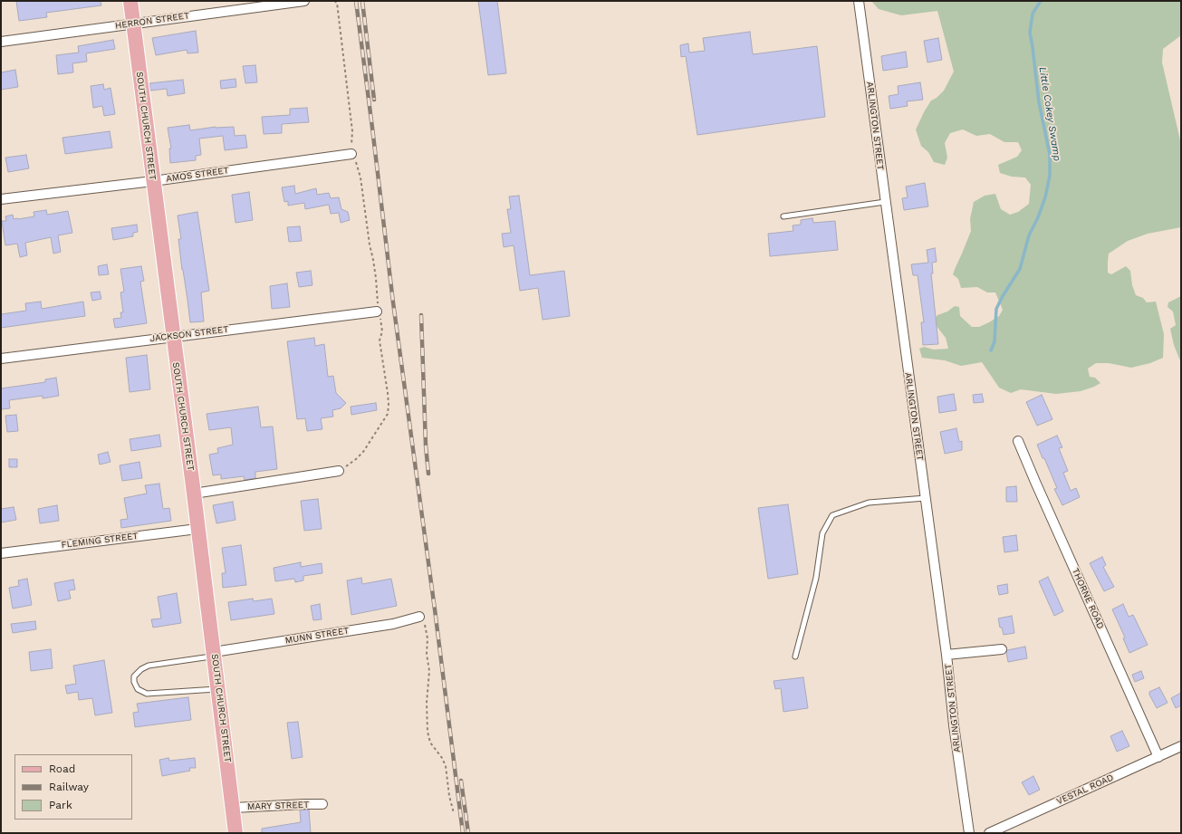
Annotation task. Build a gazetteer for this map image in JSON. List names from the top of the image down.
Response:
{
  "streets": {
    "main road": ["SOUTH CHURCH STREET"],
    "street": [
      "HERRON STREET",
      "ARLINGTON STREET",
      "AMOS STREET",
      "JACKSON STREET",
      "FLEMING STREET",
      "THORNE ROAD",
      "MUNN STREET",
      "VESTAL ROAD",
      "MARY STREET"
    ]
  },
  "crossings": [
    ["HERRON STREET", "SOUTH CHURCH STREET"],
    ["SOUTH CHURCH STREET", "AMOS STREET"],
    ["SOUTH CHURCH STREET", "JACKSON STREET"],
    ["SOUTH CHURCH STREET", "FLEMING STREET"],
    ["SOUTH CHURCH STREET", "MUNN STREET"],
    ["SOUTH CHURCH STREET", "MARY STREET"],
    ["THORNE ROAD", "VESTAL ROAD"]
  ],
  "water": ["Little Cokey Swamp"],
  "legend": ["Road", "Railway", "Park"]
}
